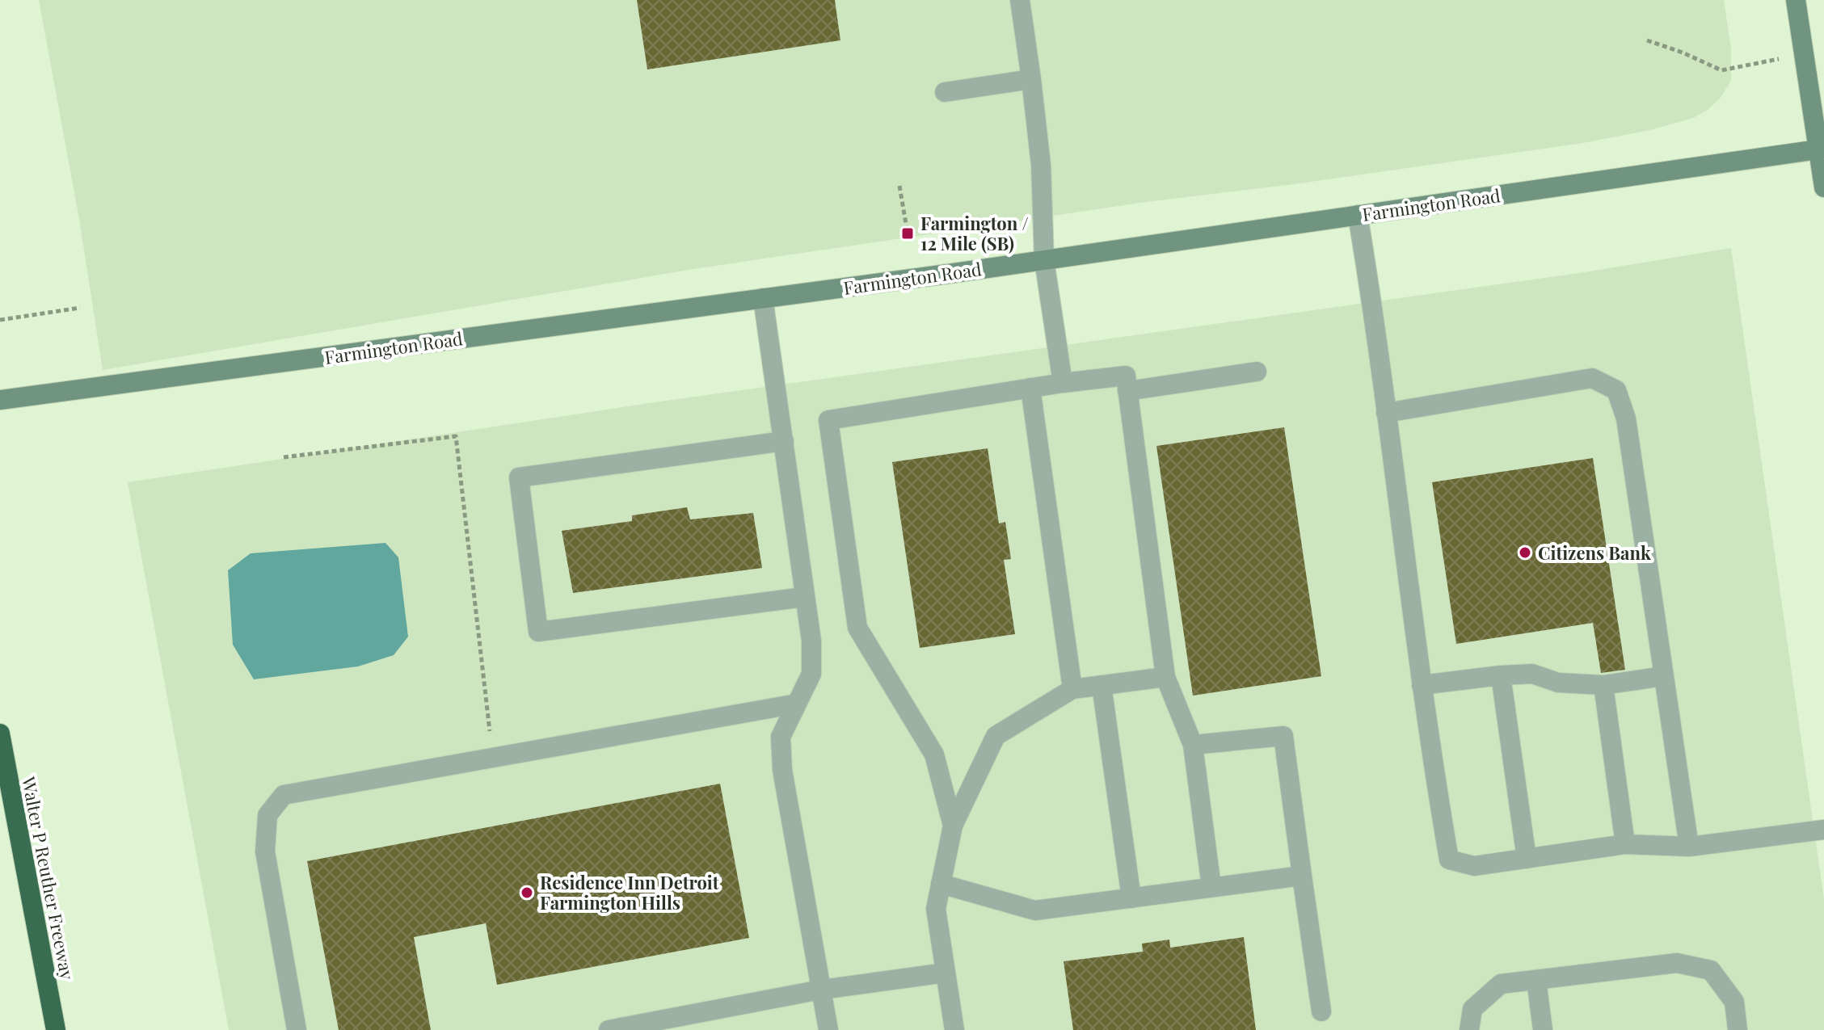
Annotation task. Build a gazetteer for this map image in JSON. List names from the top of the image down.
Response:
{
  "streets": {
    "highway": ["Walter P Reuther Freeway"],
    "street": ["Farmington Road"]
  },
  "places": {
    "transit": ["Farmington / 12 Mile (SB)"],
    "other": ["Citizens Bank", "Residence Inn Detroit Farmington Hills"]
  }
}
